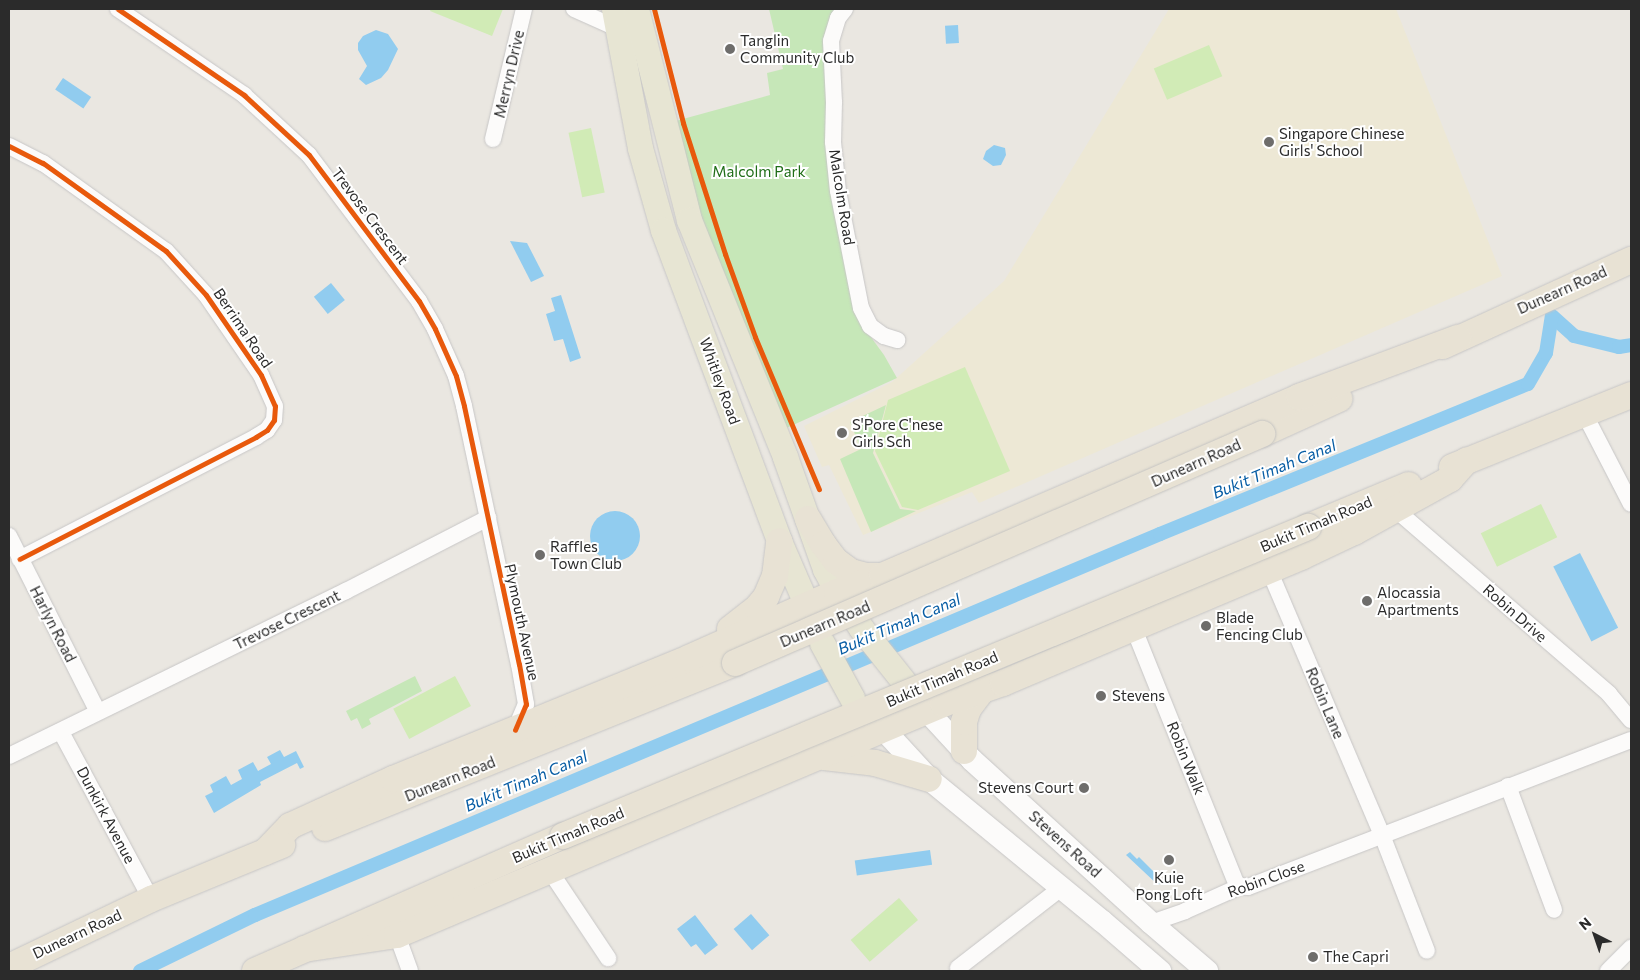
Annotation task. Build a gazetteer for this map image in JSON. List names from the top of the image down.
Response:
{
  "streets": {
    "highway": ["Dunearn Road", "Bukit Timah Road"],
    "main road": ["Whitley Road", "Stevens Road"],
    "street": [
      "Merryn Drive",
      "Malcolm Road",
      "Trevose Crescent",
      "Berrima Road",
      "Robin Drive",
      "Plymouth Avenue",
      "Harlyn Road",
      "Robin Lane",
      "Robin Walk",
      "Dunkirk Avenue",
      "Robin Close"
    ]
  },
  "crossings": [
    ["Trevose Crescent", "Plymouth Avenue"],
    ["Trevose Crescent", "Harlyn Road"],
    ["Trevose Crescent", "Dunkirk Avenue"],
    ["Dunearn Road", "Dunkirk Avenue"],
    ["Berrima Road", "Harlyn Road"],
    ["Whitley Road", "Stevens Road"],
    ["Robin Lane", "Robin Close"],
    ["Robin Walk", "Robin Close"],
    ["Stevens Road", "Robin Close"]
  ],
  "water": ["Bukit Timah Canal"],
  "parks": ["Malcolm Park"],
  "places": [
    "Tanglin Community Club",
    "Singapore Chinese Girls' School",
    "S'Pore C'nese Girls Sch",
    "Raffles Town Club",
    "Alocassia Apartments",
    "Blade Fencing Club",
    "Stevens",
    "Stevens Court",
    "Kuie Pong Loft",
    "The Capri"
  ],
  "north": "top left"
}
